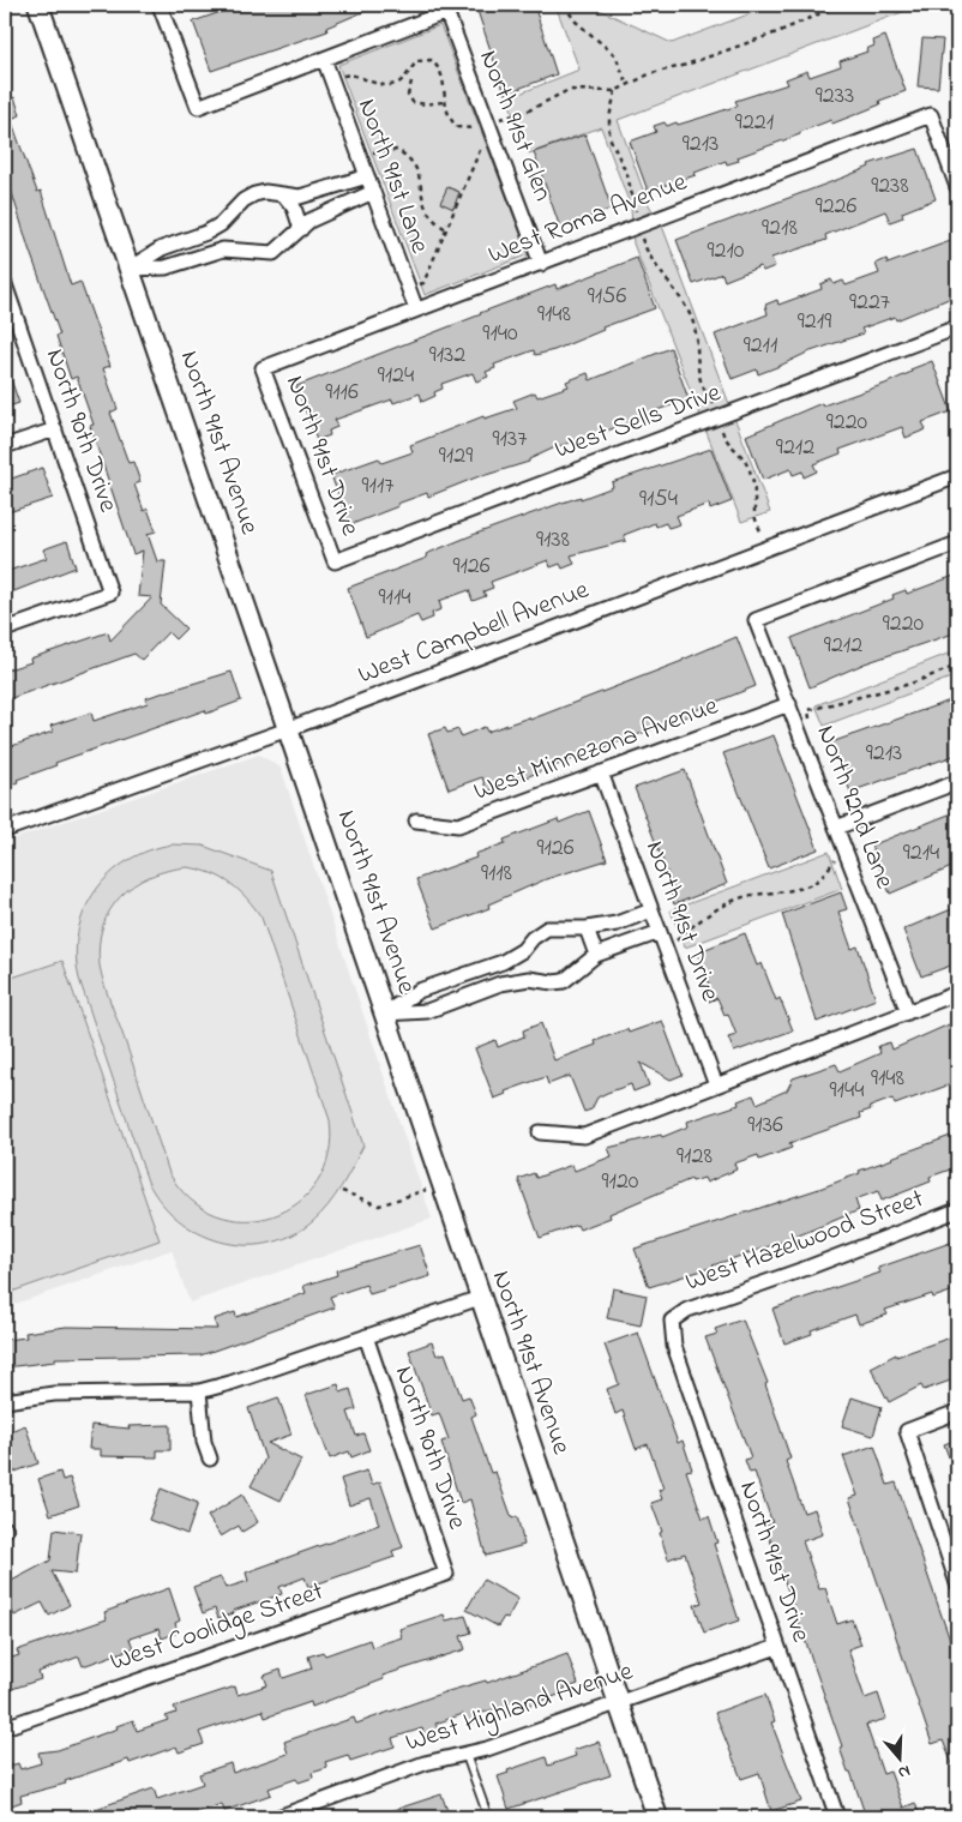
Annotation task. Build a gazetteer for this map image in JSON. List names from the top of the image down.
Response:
{
  "streets": {
    "main road": ["North 91st Avenue"],
    "street": [
      "North 91st Glen",
      "North 91st Lane",
      "West Roma Avenue",
      "West Sells Drive",
      "North 90th Drive",
      "North 91st Drive",
      "West Campbell Avenue",
      "West Minnezona Avenue",
      "North 92nd Lane",
      "West Hazelwood Street",
      "West Coolidge Street",
      "West Highland Avenue"
    ]
  },
  "crossings": [
    ["North 91st Glen", "West Roma Avenue"],
    ["North 91st Lane", "West Roma Avenue"],
    ["West Roma Avenue", "North 91st Drive"],
    ["West Sells Drive", "North 91st Drive"],
    ["North 90th Drive", "West Coolidge Street"],
    ["North 91st Avenue", "West Campbell Avenue"],
    ["North 91st Avenue", "West Highland Avenue"],
    ["North 91st Drive", "West Minnezona Avenue"],
    ["North 91st Drive", "West Hazelwood Street"],
    ["North 91st Drive", "West Highland Avenue"],
    ["West Minnezona Avenue", "North 92nd Lane"]
  ],
  "house_numbers": [
    "9233",
    "9221",
    "9213",
    "9238",
    "9226",
    "9218",
    "9210",
    "9156",
    "9227",
    "9148",
    "9219",
    "9140",
    "9211",
    "9132",
    "9124",
    "9116",
    "9220",
    "9137",
    "9212",
    "9129",
    "9117",
    "9154",
    "9138",
    "9126",
    "9114",
    "9220",
    "9212",
    "9213",
    "9126",
    "9214",
    "9118",
    "9148",
    "9144",
    "9136",
    "9128",
    "9120"
  ],
  "north": "bottom"
}
